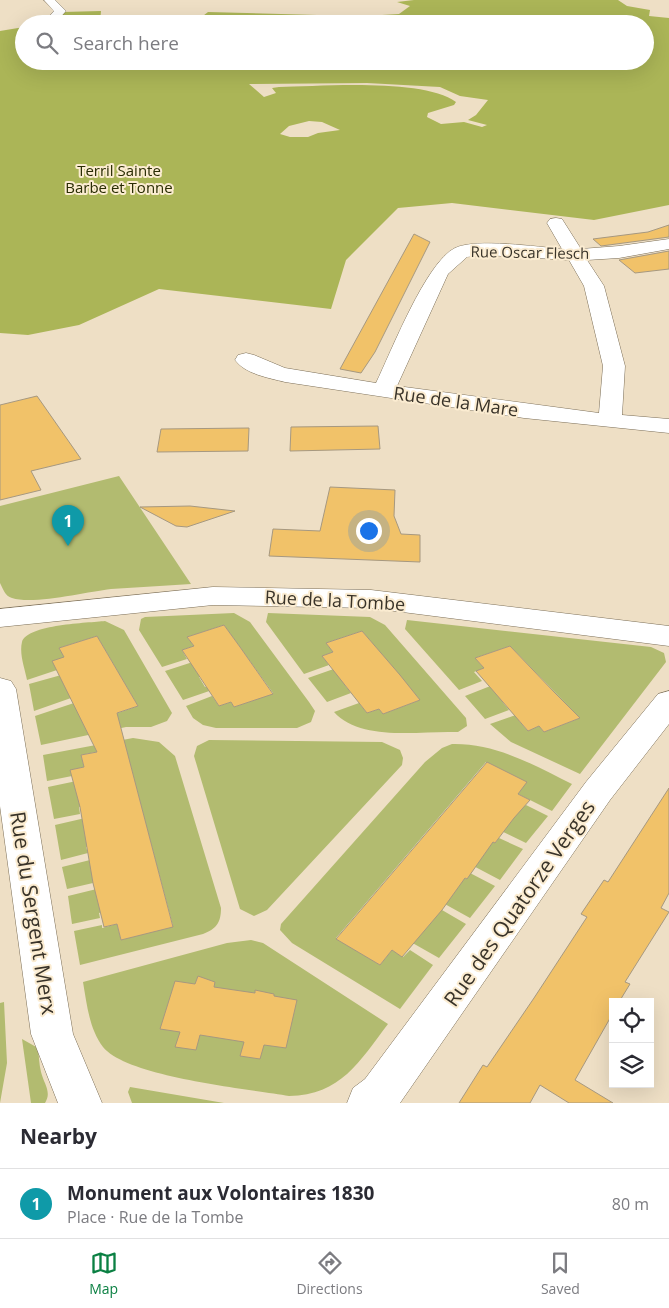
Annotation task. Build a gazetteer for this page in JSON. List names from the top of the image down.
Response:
{
  "streets": {
    "street": [
      "Rue Oscar Flesch",
      "Rue de la Mare",
      "Rue de la Tombe",
      "Rue des Quatorze Verges",
      "Rue du Sergent Merx"
    ]
  },
  "crossings": [
    ["Rue Oscar Flesch", "Rue de la Mare"]
  ],
  "parks": ["Terril Sainte Barbe et Tonne"],
  "page": {
    "search": "Search here",
    "pins": "1",
    "heading": "Nearby",
    "list": [
      {
        "mark": "1",
        "name": "Monument aux Volontaires 1830",
        "note": "Place · Rue de la Tombe",
        "value": "80 m"
      }
    ],
    "nav": ["Map", "Directions", "Saved"]
  }
}
